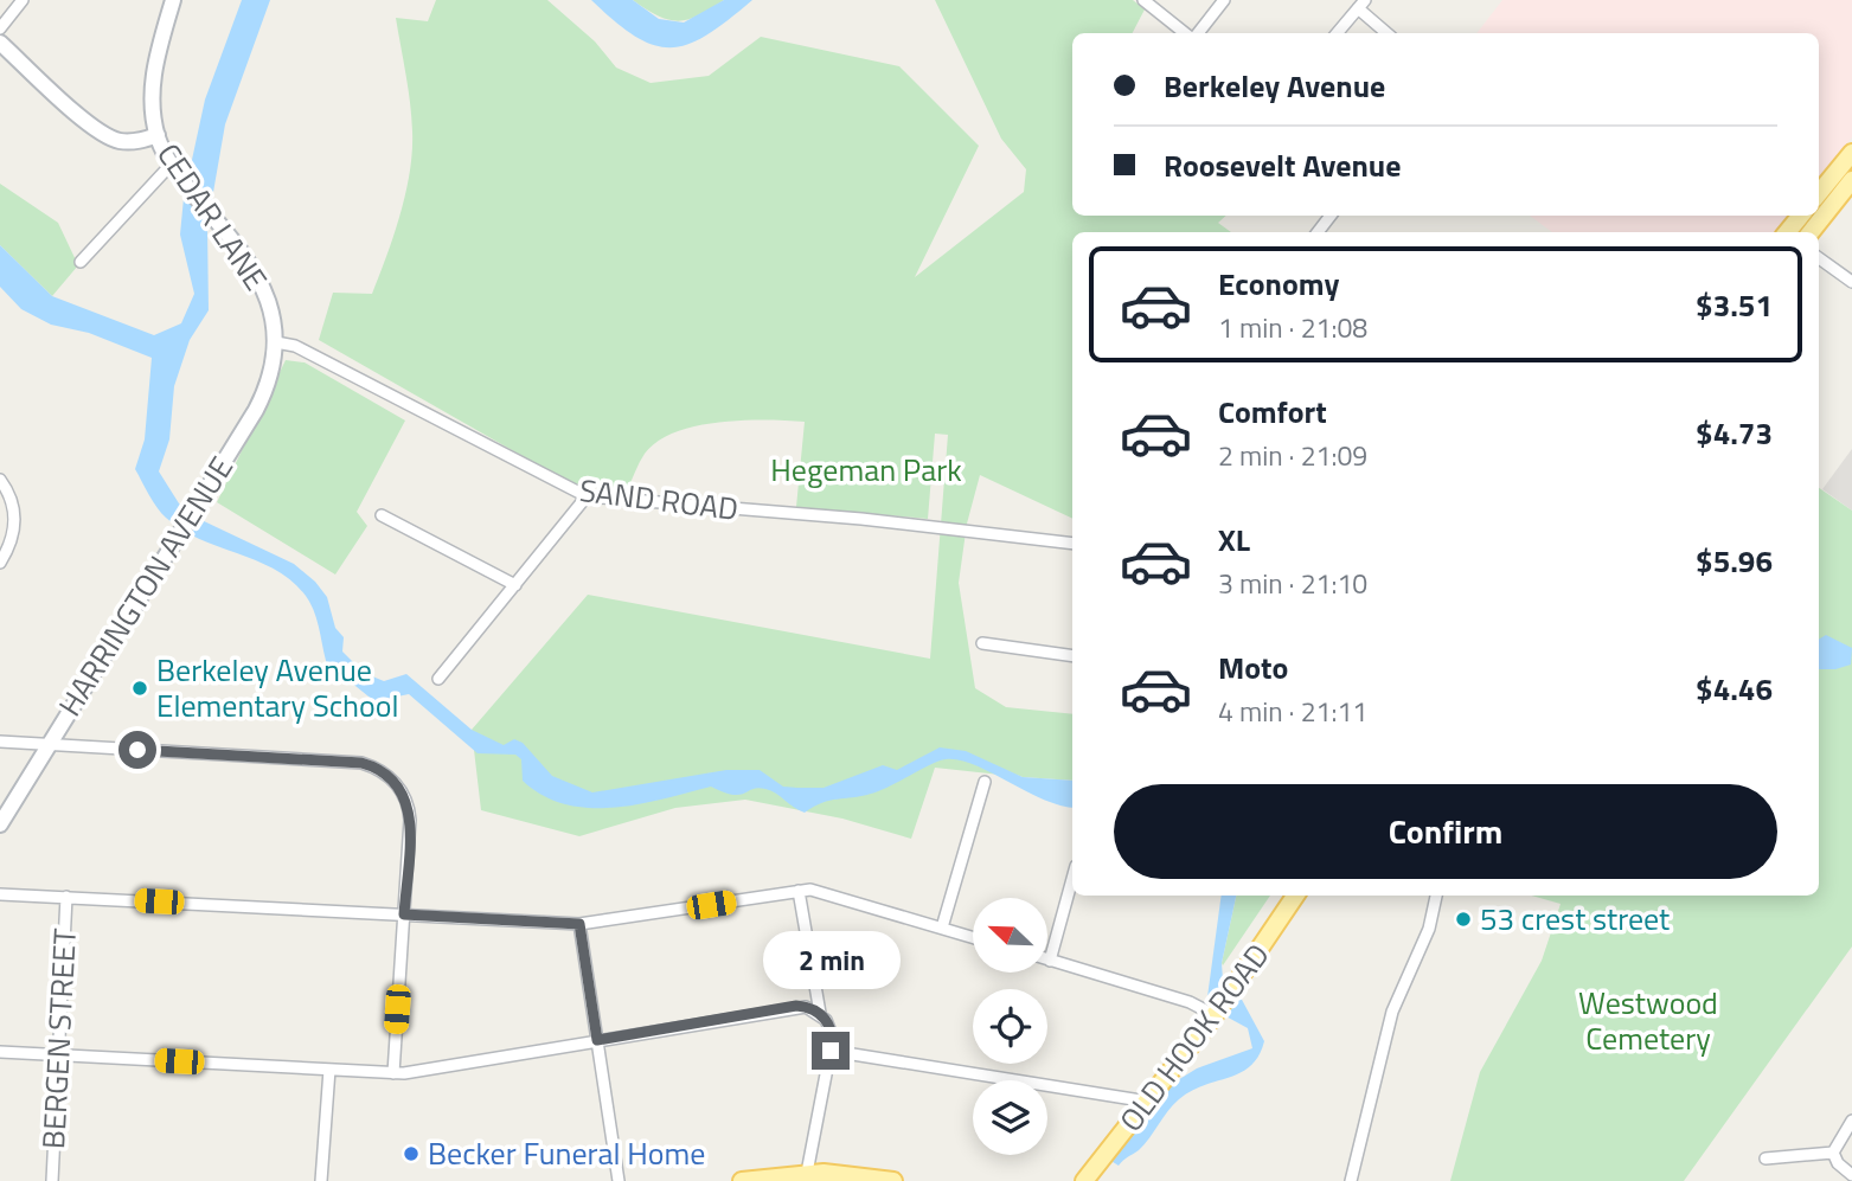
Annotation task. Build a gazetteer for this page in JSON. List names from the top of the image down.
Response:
{
  "streets": {
    "main road": ["OLD HOOK ROAD"],
    "street": [
      "CEDAR LANE",
      "SAND ROAD",
      "HARRINGTON AVENUE",
      "BERGEN STREET"
    ]
  },
  "crossings": [
    ["CEDAR LANE", "SAND ROAD"],
    ["CEDAR LANE", "HARRINGTON AVENUE"],
    ["SAND ROAD", "HARRINGTON AVENUE"]
  ],
  "parks": ["Hegeman Park", "Westwood Cemetery"],
  "places": ["Berkeley Avenue Elementary School", "53 crest street", "Becker Funeral Home"],
  "north": "top left",
  "page": {
    "banner": ["Berkeley Avenue", "Roosevelt Avenue"],
    "list": [
      {
        "name": "Economy",
        "note": "1 min · 21:08",
        "value": "$3.51"
      },
      {
        "name": "Comfort",
        "note": "2 min · 21:09",
        "value": "$4.73"
      },
      {
        "name": "XL",
        "note": "3 min · 21:10",
        "value": "$5.96"
      },
      {
        "name": "Moto",
        "note": "4 min · 21:11",
        "value": "$4.46"
      }
    ],
    "buttons": "Confirm",
    "bubble": "2 min"
  }
}
